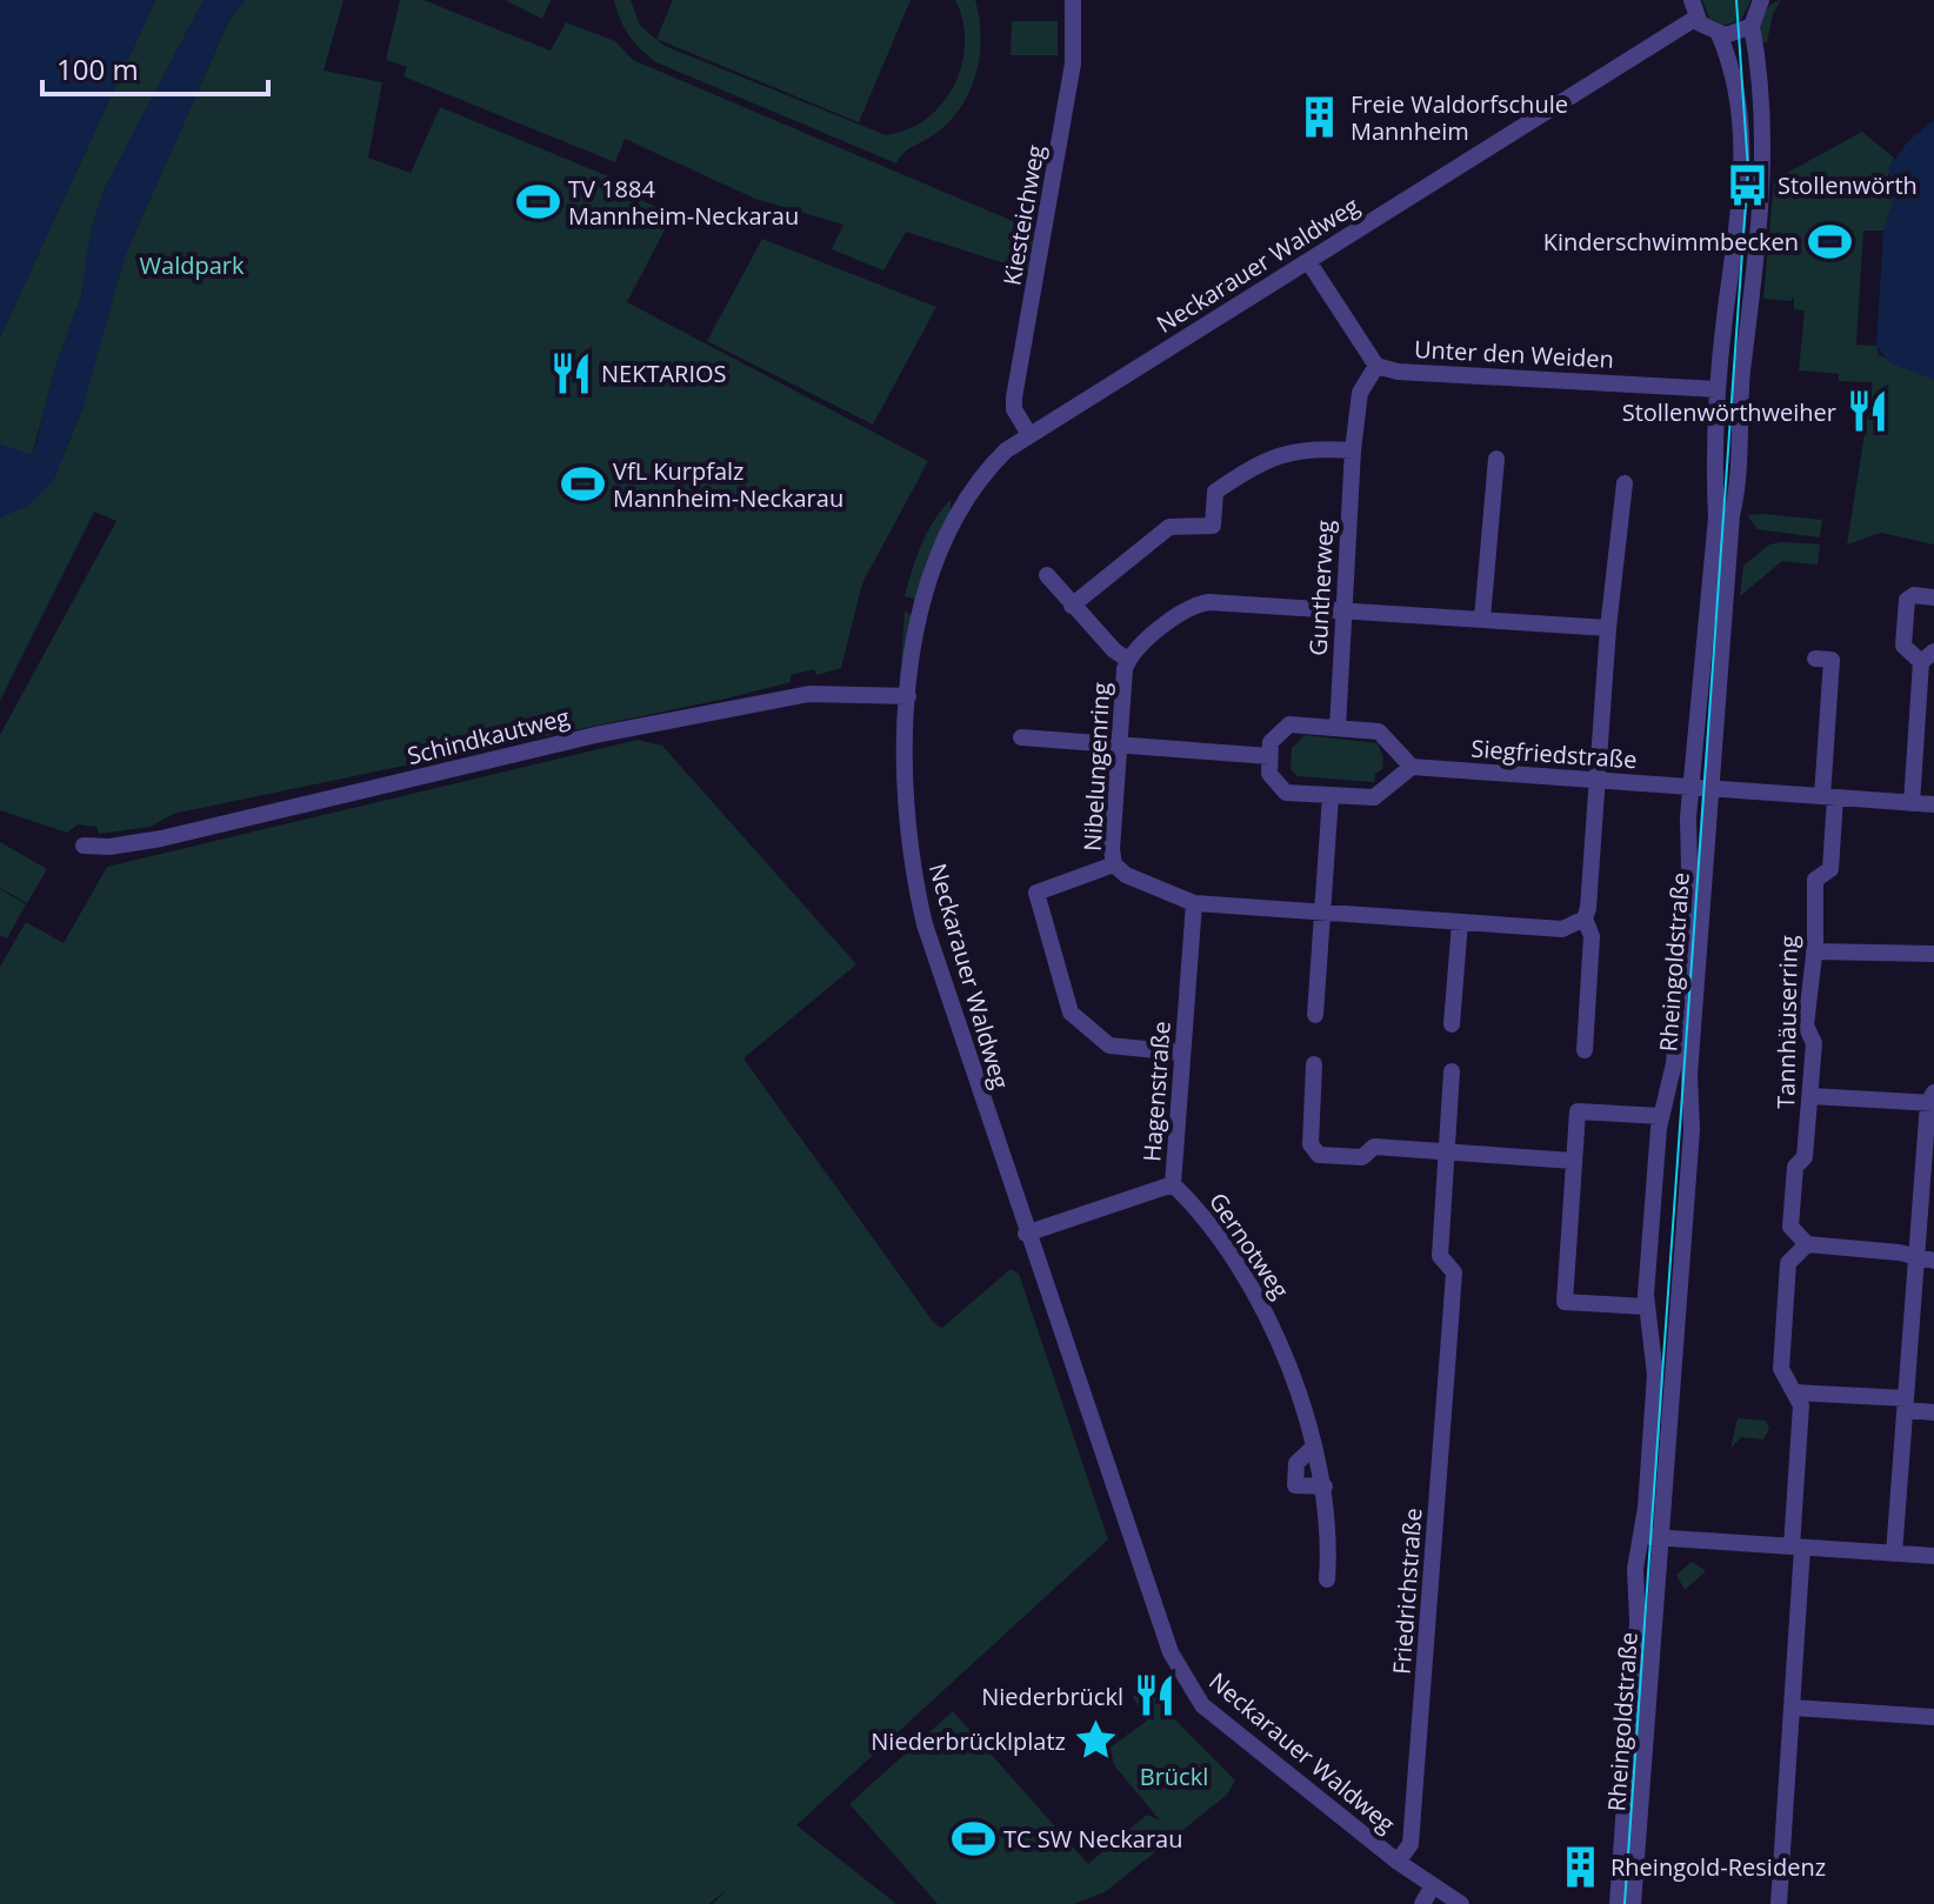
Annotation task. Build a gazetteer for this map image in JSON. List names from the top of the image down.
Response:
{
  "streets": {
    "street": [
      "Kiesteichweg",
      "Neckarauer Waldweg",
      "Unter den Weiden",
      "Guntherweg",
      "Schindkautweg",
      "Siegfriedstraße",
      "Nibelungenring",
      "Rheingoldstraße",
      "Tannhäuserring",
      "Hagenstraße",
      "Gernotweg",
      "Friedrichstraße"
    ]
  },
  "crossings": [
    ["Kiesteichweg", "Neckarauer Waldweg"],
    ["Neckarauer Waldweg", "Schindkautweg"],
    ["Neckarauer Waldweg", "Hagenstraße"],
    ["Neckarauer Waldweg", "Friedrichstraße"],
    ["Unter den Weiden", "Guntherweg"],
    ["Unter den Weiden", "Rheingoldstraße"],
    ["Guntherweg", "Nibelungenring"],
    ["Siegfriedstraße", "Rheingoldstraße"],
    ["Nibelungenring", "Hagenstraße"],
    ["Hagenstraße", "Gernotweg"]
  ],
  "parks": ["Waldpark", "Brückl"],
  "places": {
    "building": ["Freie Waldorfschule Mannheim", "Rheingold-Residenz"],
    "bus stop": ["Stollenwörth"],
    "sports": [
      "TV 1884 Mannheim-Neckarau",
      "Kinderschwimmbecken",
      "VfL Kurpfalz Mannheim-Neckarau",
      "TC SW Neckarau"
    ],
    "restaurant": ["NEKTARIOS", "Stollenwörthweiher", "Niederbrückl"],
    "place": ["Niederbrücklplatz"]
  },
  "scale_bar": "100 m"
}
